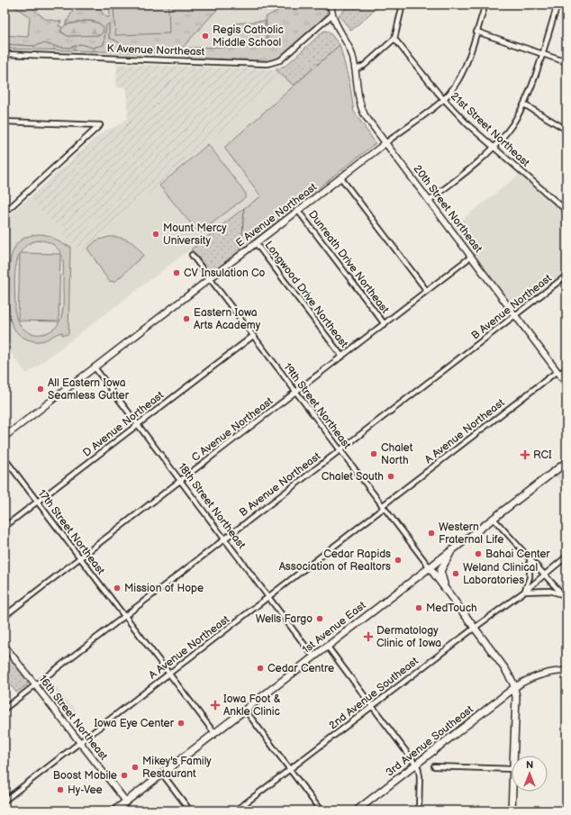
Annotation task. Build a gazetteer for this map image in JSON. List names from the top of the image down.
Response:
{
  "streets": {
    "main road": ["1st Avenue East", "3rd Avenue Southeast"],
    "street": [
      "K Avenue Northeast",
      "21st Street Northeast",
      "20th Street Northeast",
      "E Avenue Northeast",
      "Dunreath Drive Northeast",
      "Longwood Drive Northeast",
      "B Avenue Northeast",
      "19th Street Northeast",
      "D Avenue Northeast",
      "C Avenue Northeast",
      "A Avenue Northeast",
      "18th Street Northeast",
      "17th Street Northeast",
      "2nd Avenue Southeast",
      "16th Street Northeast"
    ]
  },
  "crossings": [
    ["K Avenue Northeast", "20th Street Northeast"],
    ["21st Street Northeast", "E Avenue Northeast"],
    ["20th Street Northeast", "E Avenue Northeast"],
    ["20th Street Northeast", "B Avenue Northeast"],
    ["20th Street Northeast", "C Avenue Northeast"],
    ["20th Street Northeast", "A Avenue Northeast"],
    ["E Avenue Northeast", "Dunreath Drive Northeast"],
    ["E Avenue Northeast", "Longwood Drive Northeast"],
    ["E Avenue Northeast", "19th Street Northeast"],
    ["E Avenue Northeast", "18th Street Northeast"],
    ["Dunreath Drive Northeast", "C Avenue Northeast"],
    ["Longwood Drive Northeast", "C Avenue Northeast"],
    ["B Avenue Northeast", "19th Street Northeast"],
    ["B Avenue Northeast", "18th Street Northeast"],
    ["B Avenue Northeast", "17th Street Northeast"],
    ["B Avenue Northeast", "16th Street Northeast"],
    ["19th Street Northeast", "D Avenue Northeast"],
    ["19th Street Northeast", "C Avenue Northeast"],
    ["19th Street Northeast", "A Avenue Northeast"],
    ["19th Street Northeast", "1st Avenue East"],
    ["D Avenue Northeast", "18th Street Northeast"],
    ["D Avenue Northeast", "17th Street Northeast"],
    ["C Avenue Northeast", "18th Street Northeast"],
    ["C Avenue Northeast", "17th Street Northeast"],
    ["A Avenue Northeast", "18th Street Northeast"],
    ["A Avenue Northeast", "17th Street Northeast"],
    ["A Avenue Northeast", "16th Street Northeast"],
    ["18th Street Northeast", "1st Avenue East"],
    ["17th Street Northeast", "1st Avenue East"],
    ["1st Avenue East", "2nd Avenue Southeast"],
    ["1st Avenue East", "16th Street Northeast"]
  ],
  "places": {
    "other": [
      "Regis Catholic Middle School",
      "Mount Mercy University",
      "CV Insulation Co",
      "Eastern Iowa Arts Academy",
      "All Eastern Iowa Seamless Gutter",
      "Chalet North",
      "Chalet South",
      "Western Fraternal Life",
      "Bahai Center",
      "Cedar Rapids Association of Realtors",
      "Weland Clinical Laboratories",
      "Mission of Hope",
      "MedTouch",
      "Wells Fargo",
      "Cedar Centre",
      "Iowa Eye Center",
      "Mikey's Family Restaurant",
      "Boost Mobile",
      "Hy-Vee"
    ],
    "health": ["RCI", "Dermatology Clinic of Iowa", "Iowa Foot & Ankle Clinic"]
  },
  "north": "top"
}
